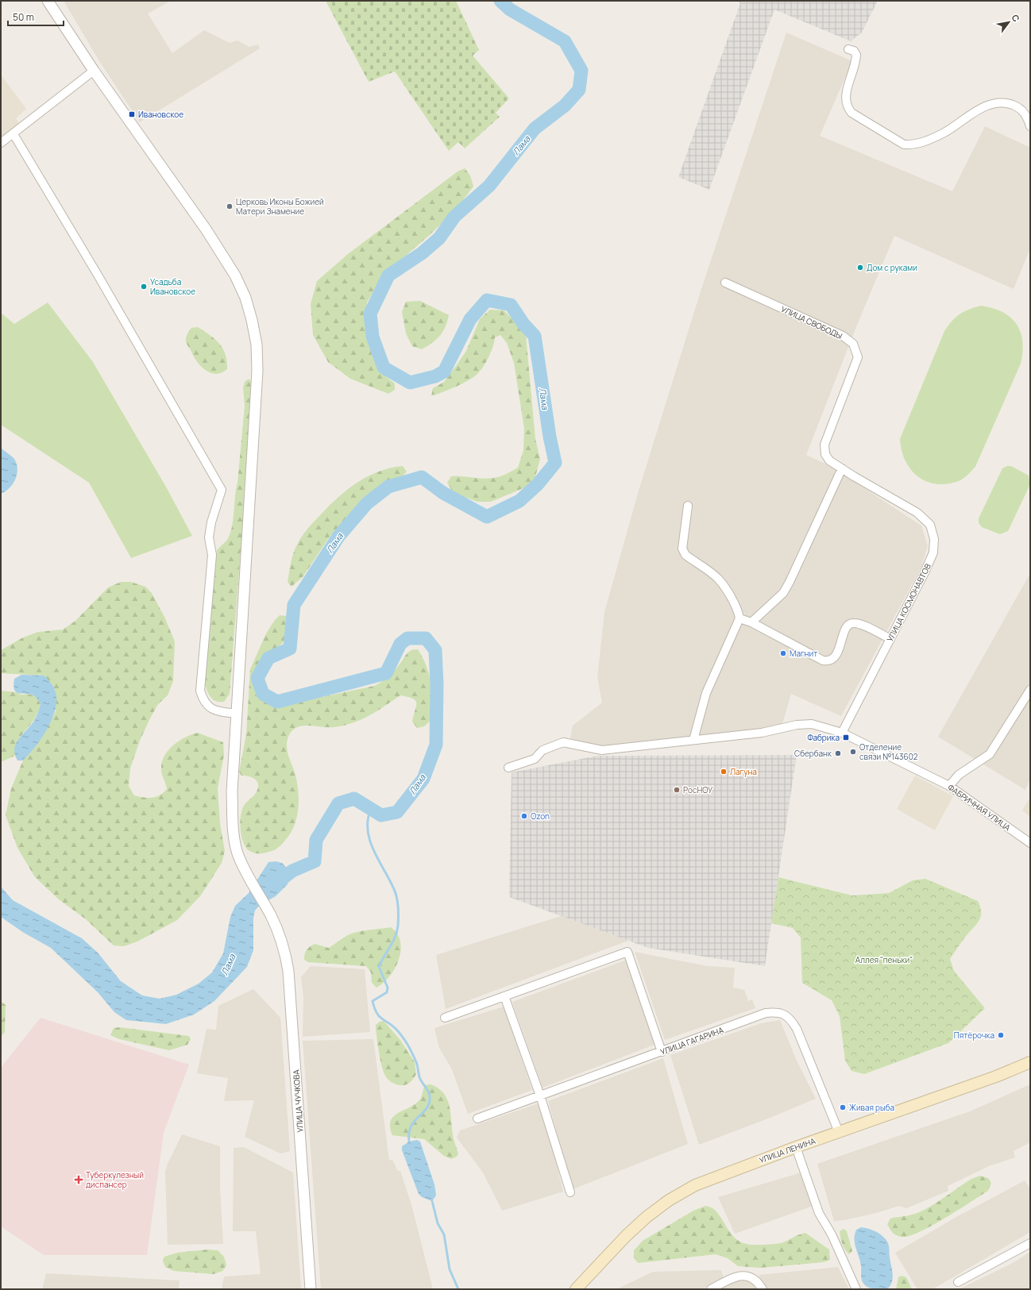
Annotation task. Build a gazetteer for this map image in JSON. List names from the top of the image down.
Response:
{
  "streets": {
    "main road": ["УЛИЦА ЛЕНИНА"],
    "street": [
      "УЛИЦА СВОБОДЫ",
      "УЛИЦА КОСМОНАВТОВ",
      "ФАБРИЧНАЯ УЛИЦА",
      "УЛИЦА ГАГАРИНА",
      "УЛИЦА ЧУЧКОВА"
    ]
  },
  "crossings": [
    ["УЛИЦА СВОБОДЫ", "УЛИЦА КОСМОНАВТОВ"],
    ["УЛИЦА КОСМОНАВТОВ", "ФАБРИЧНАЯ УЛИЦА"],
    ["УЛИЦА ГАГАРИНА", "УЛИЦА ЛЕНИНА"]
  ],
  "water": ["Лама"],
  "parks": ["Аллея \"пеньки\""],
  "places": {
    "transit": ["Ивановское", "Фабрика"],
    "other": [
      "Церковь Иконы Божией Матери Знамение",
      "Дом с руками",
      "Усадьба Ивановское",
      "Магнит",
      "Отделение связи №143602",
      "Сбербанк",
      "Лагуна",
      "РосНОУ",
      "Ozon",
      "Пятёрочка",
      "Живая рыба"
    ],
    "health": ["Туберкулезный диспансер"]
  },
  "scale_bar": "50 m",
  "north": "top right"
}
